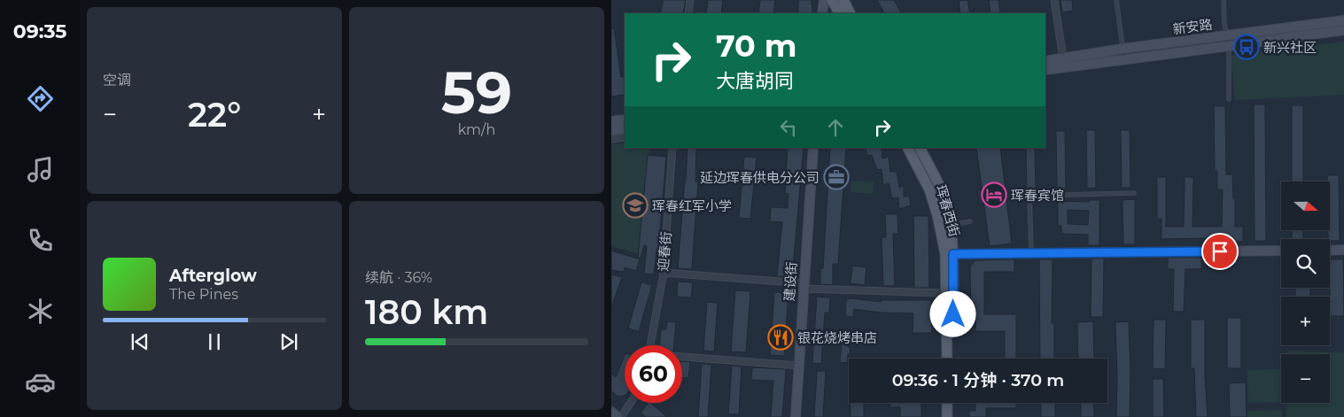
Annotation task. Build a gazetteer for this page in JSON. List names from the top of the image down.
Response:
{
  "streets": {
    "main road": ["新安路", "珲春西街", "建设街"],
    "street": ["迎春街"]
  },
  "places": {
    "bus stop": ["新兴社区"],
    "office": ["延边珲春供电分公司"],
    "hotel": ["珲春宾馆"],
    "school or university": ["珲春红军小学"],
    "restaurant": ["银花烧烤串店"]
  },
  "north": "right",
  "page": {
    "tabs": "09:35",
    "tile": [
      "空调",
      ["59", "km/h"],
      ["续航 · 36%", "180 km"]
    ],
    "turn": ["70 m", "大唐胡同"],
    "heat": ["−", "22°", "+"],
    "map_buttons": ["+", "−"],
    "song": ["Afterglow", "The Pines"],
    "limit": "60",
    "trip": "09:36 · 1 分钟 · 370 m"
  }
}
